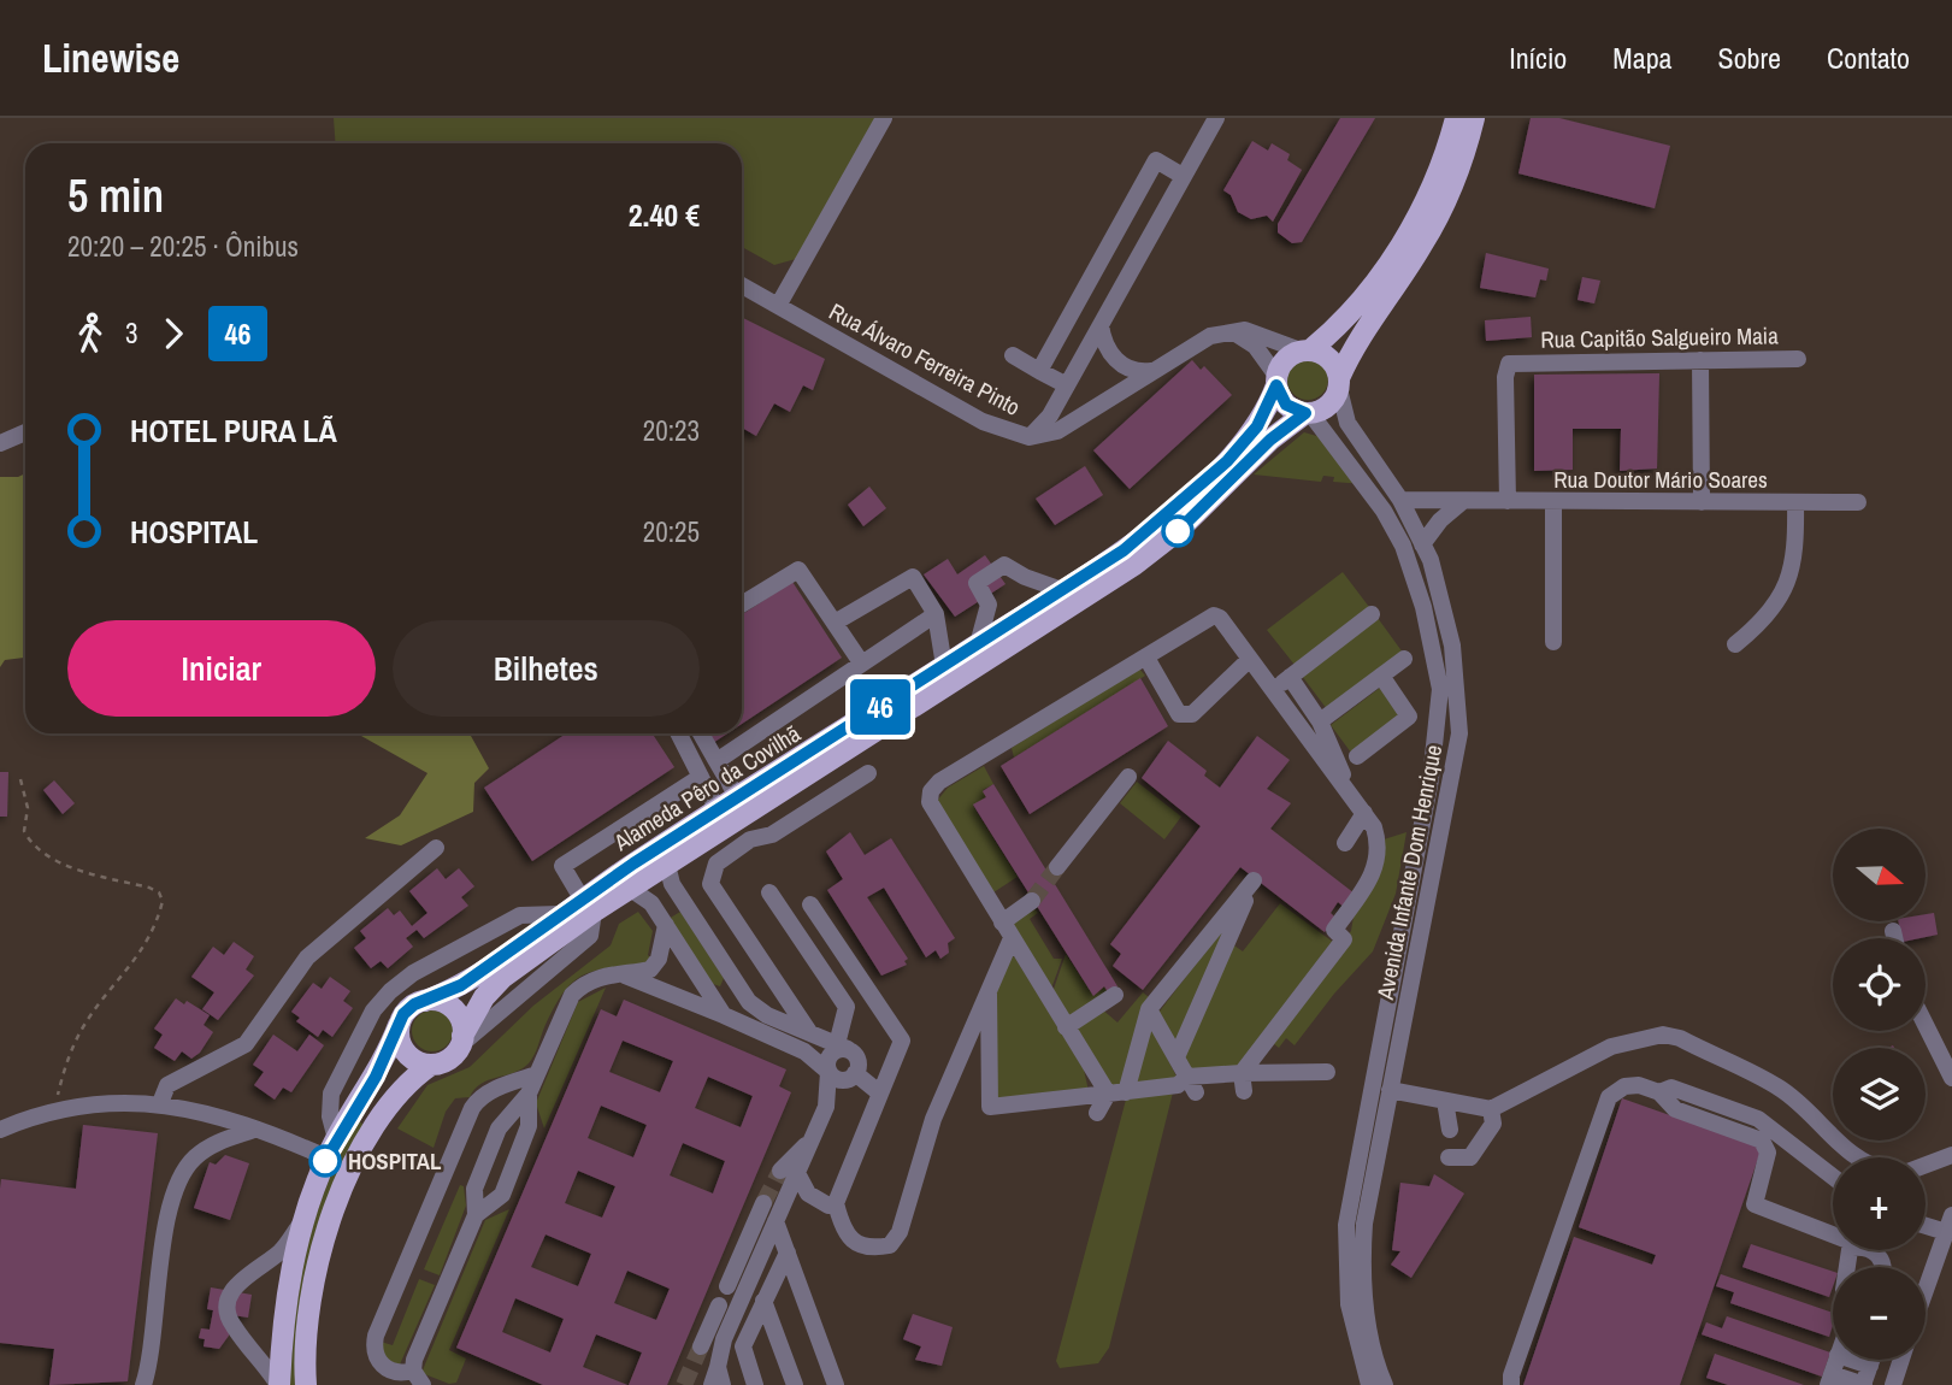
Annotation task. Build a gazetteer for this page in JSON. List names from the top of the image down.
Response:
{
  "streets": {
    "main road": ["Alameda Pêro da Covilhã"],
    "street": [
      "Rua Capitão Salgueiro Maia",
      "Rua Álvaro Ferreira Pinto",
      "Rua Doutor Mário Soares",
      "Avenida Infante Dom Henrique"
    ]
  },
  "crossings": [
    ["Rua Capitão Salgueiro Maia", "Rua Doutor Mário Soares"],
    ["Rua Doutor Mário Soares", "Avenida Infante Dom Henrique"],
    ["Alameda Pêro da Covilhã", "Avenida Infante Dom Henrique"]
  ],
  "places": ["HOSPITAL"],
  "lines": ["bus line 46"],
  "north": "right",
  "page": {
    "header": "Linewise",
    "nav": [
      "Início",
      "Mapa",
      "Sobre",
      "Contato"
    ],
    "on_map": "46",
    "heading": ["5 min", "20:20 – 20:25 · Ônibus", "2.40 €"],
    "legs": ["3", "46"],
    "list": [
      {
        "name": "HOTEL PURA LÃ",
        "value": "20:23"
      },
      {
        "name": "HOSPITAL",
        "value": "20:25"
      }
    ],
    "buttons": ["Iniciar", "Bilhetes"],
    "map_buttons": ["+", "−"]
  }
}
